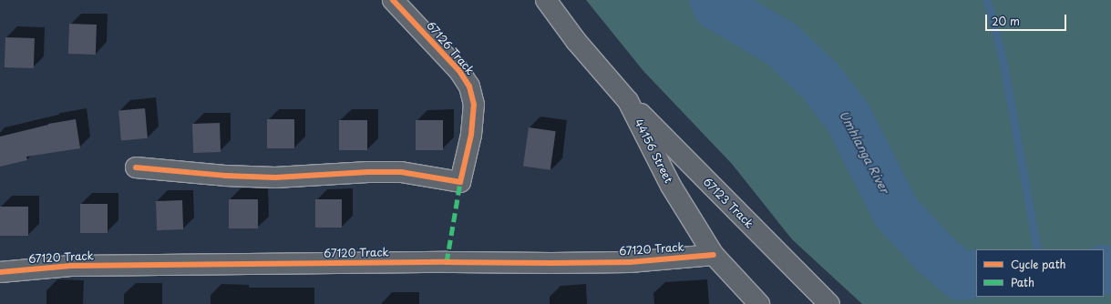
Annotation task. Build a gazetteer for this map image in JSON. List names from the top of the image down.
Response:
{
  "streets": {
    "street": [
      "67126 Track",
      "44156 Street",
      "67123 Track",
      "67120 Track"
    ]
  },
  "crossings": [
    ["44156 Street", "67123 Track"],
    ["44156 Street", "67120 Track"]
  ],
  "water": ["Umhlanga River"],
  "legend": ["Cycle path", "Path"],
  "scale_bar": "20 m"
}
